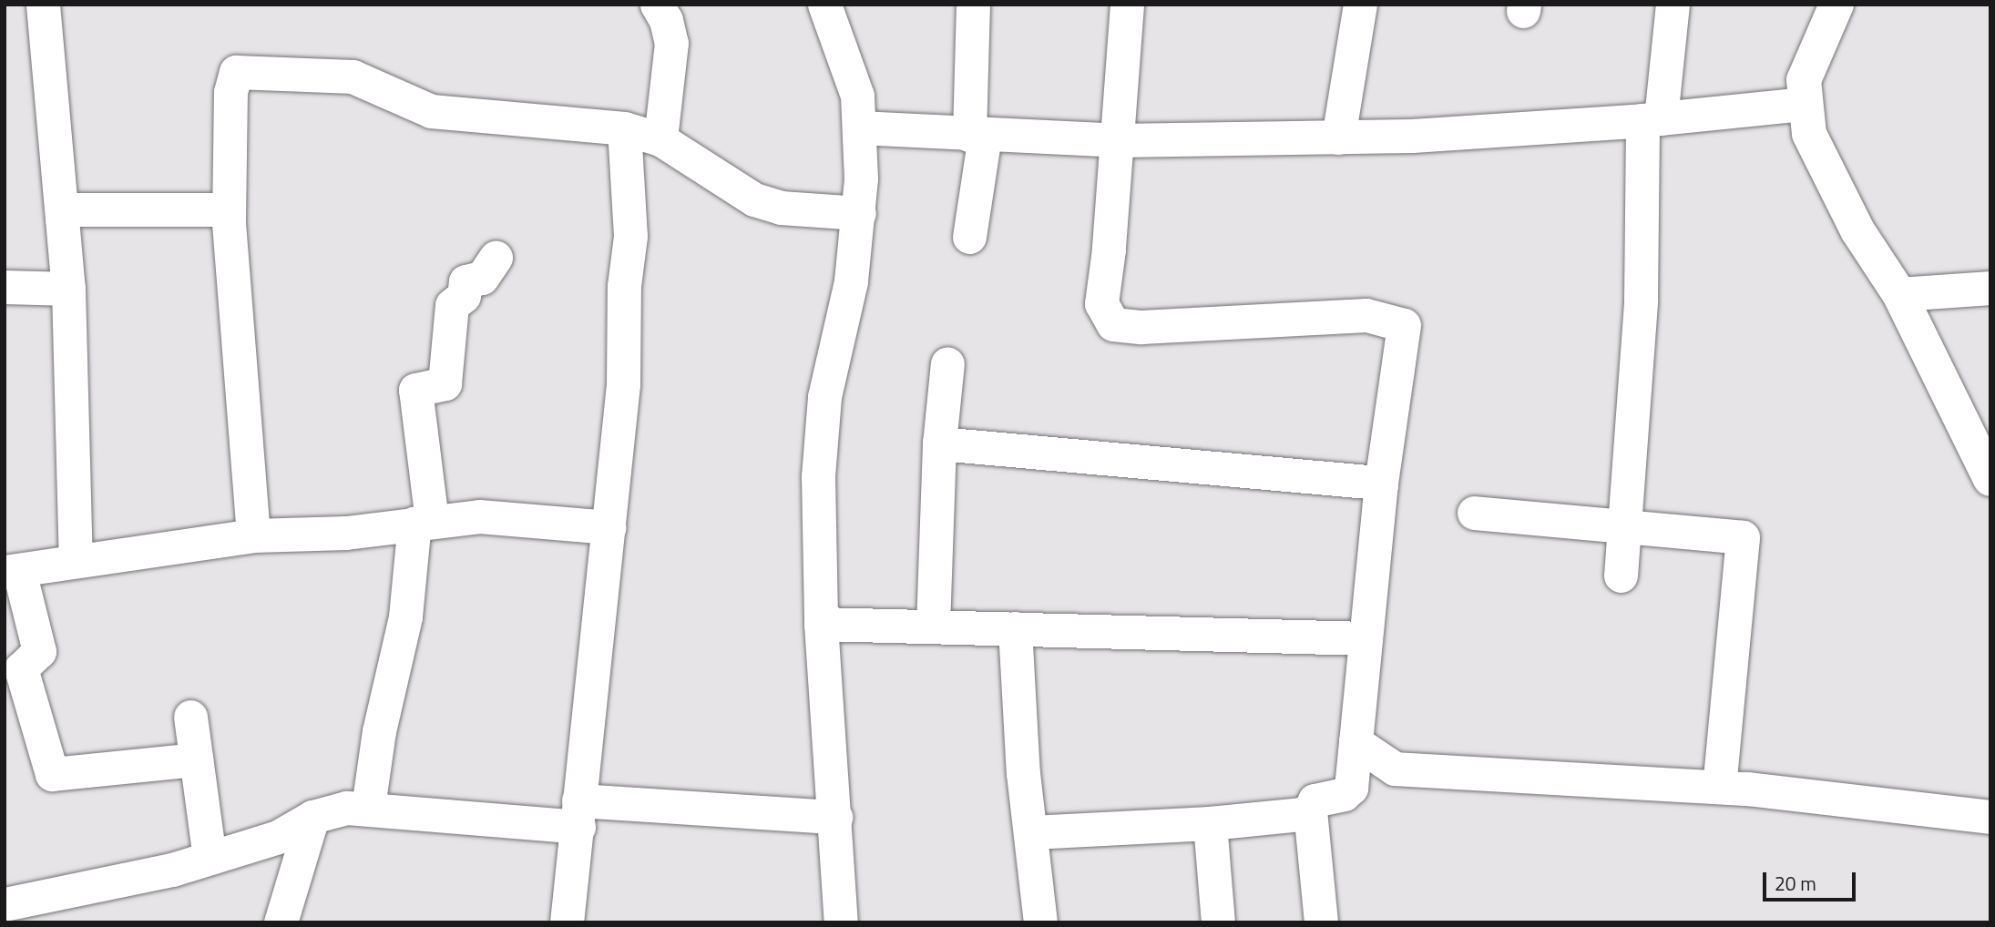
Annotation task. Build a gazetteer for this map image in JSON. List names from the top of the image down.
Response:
{
  "scale_bar": "20 m"
}
